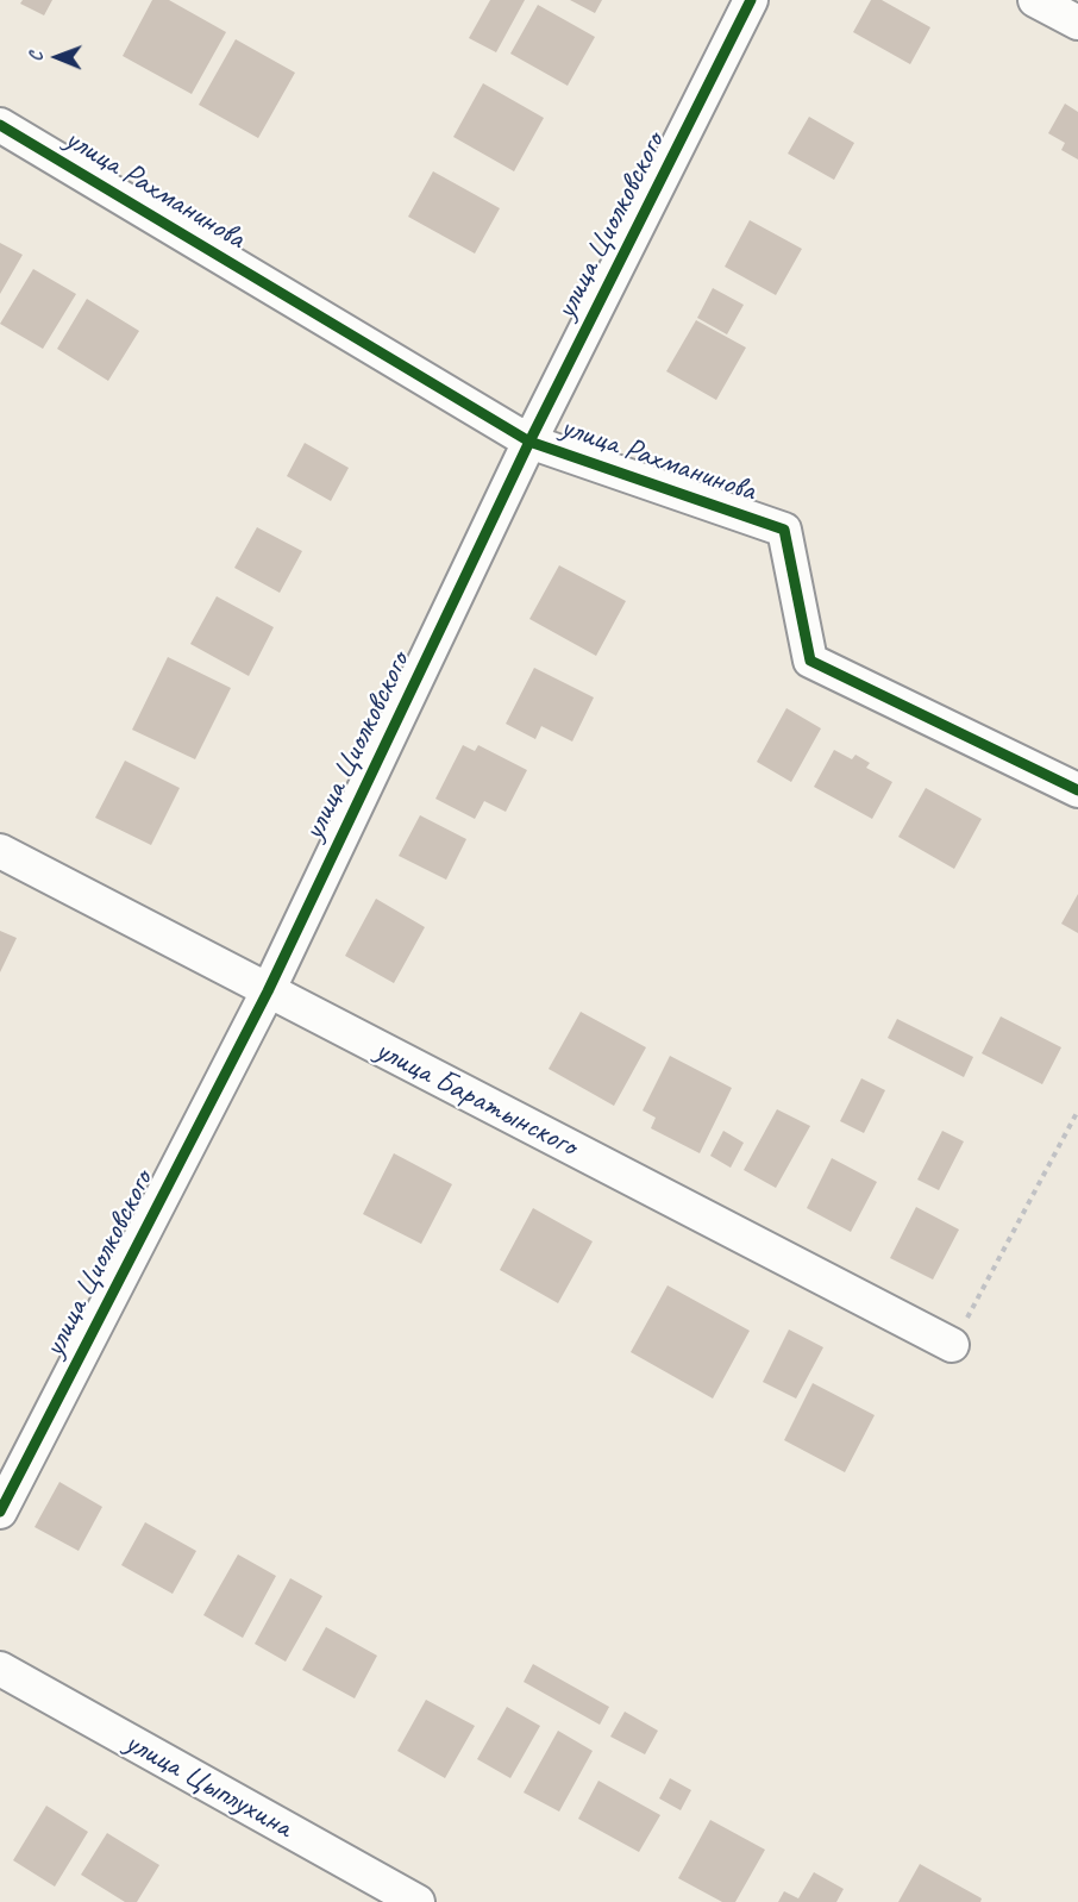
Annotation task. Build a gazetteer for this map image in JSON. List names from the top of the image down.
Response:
{
  "streets": {
    "street": [
      "улица Рахманинова",
      "улица Циолковского",
      "улица Баратынского",
      "улица Цыплухина"
    ]
  },
  "crossings": [
    ["улица Рахманинова", "улица Циолковского"],
    ["улица Циолковского", "улица Баратынского"]
  ],
  "north": "left"
}
